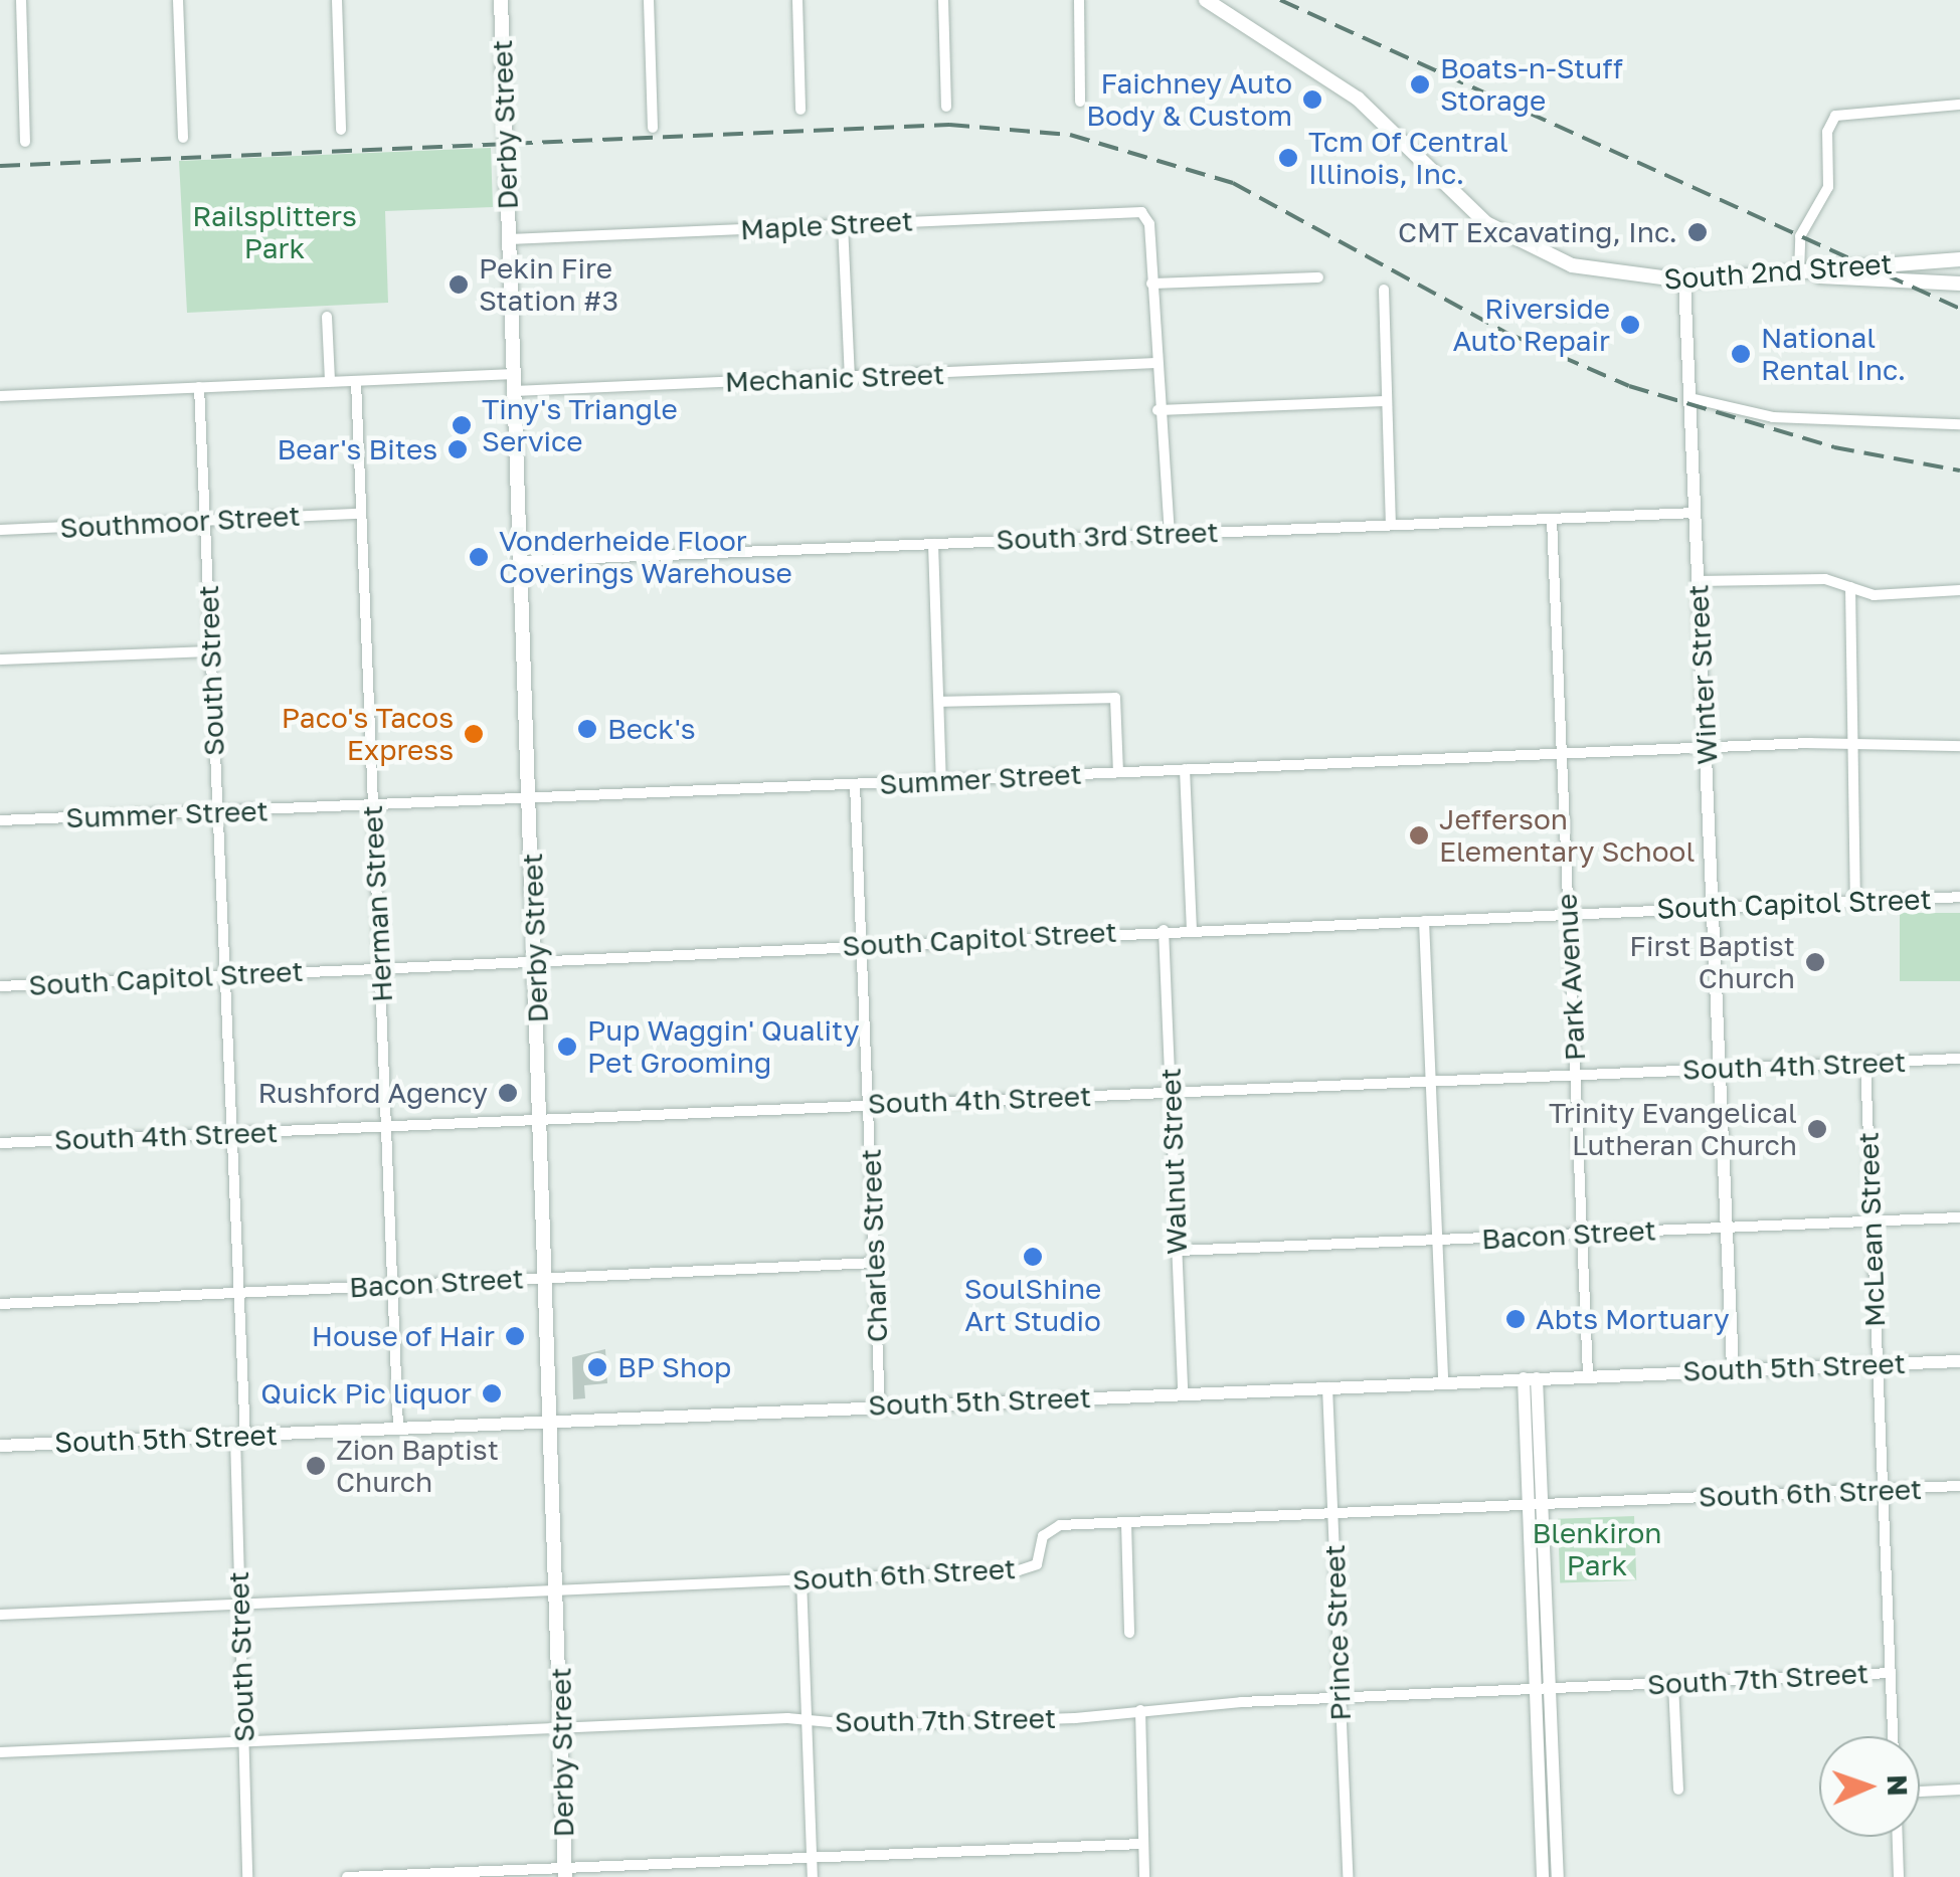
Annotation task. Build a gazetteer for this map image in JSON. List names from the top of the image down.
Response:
{
  "streets": {
    "main road": ["Derby Street", "South 2nd Street"],
    "street": [
      "Maple Street",
      "Mechanic Street",
      "Southmoor Street",
      "South 3rd Street",
      "South Street",
      "Winter Street",
      "Summer Street",
      "Herman Street",
      "South Capitol Street",
      "Park Avenue",
      "South 4th Street",
      "Walnut Street",
      "McLean Street",
      "Bacon Street",
      "Charles Street",
      "South 5th Street",
      "South 6th Street",
      "Prince Street",
      "South 7th Street"
    ]
  },
  "crossings": [
    ["Derby Street", "Maple Street"],
    ["Derby Street", "Mechanic Street"],
    ["Derby Street", "South 3rd Street"],
    ["Derby Street", "Summer Street"],
    ["Derby Street", "South Capitol Street"],
    ["Derby Street", "South 4th Street"],
    ["Derby Street", "Bacon Street"],
    ["Derby Street", "South 5th Street"],
    ["Derby Street", "South 6th Street"],
    ["Derby Street", "South 7th Street"],
    ["South 2nd Street", "Winter Street"],
    ["Southmoor Street", "South Street"],
    ["Southmoor Street", "Herman Street"],
    ["South 3rd Street", "Winter Street"],
    ["South 3rd Street", "Park Avenue"],
    ["South Street", "Summer Street"],
    ["South Street", "South Capitol Street"],
    ["South Street", "South 4th Street"],
    ["South Street", "Bacon Street"],
    ["South Street", "South 5th Street"],
    ["South Street", "South 6th Street"],
    ["South Street", "South 7th Street"],
    ["Winter Street", "Summer Street"],
    ["Winter Street", "South Capitol Street"],
    ["Winter Street", "South 4th Street"],
    ["Winter Street", "Bacon Street"],
    ["Winter Street", "South 5th Street"],
    ["Summer Street", "Herman Street"],
    ["Summer Street", "Park Avenue"],
    ["Summer Street", "Charles Street"],
    ["Herman Street", "South Capitol Street"],
    ["Herman Street", "South 4th Street"],
    ["Herman Street", "Bacon Street"],
    ["Herman Street", "South 5th Street"],
    ["South Capitol Street", "Park Avenue"],
    ["South Capitol Street", "Walnut Street"],
    ["South Capitol Street", "Charles Street"],
    ["Park Avenue", "South 4th Street"],
    ["Park Avenue", "Bacon Street"],
    ["Park Avenue", "South 5th Street"],
    ["South 4th Street", "Walnut Street"],
    ["South 4th Street", "McLean Street"],
    ["South 4th Street", "Charles Street"],
    ["Walnut Street", "Bacon Street"],
    ["Walnut Street", "South 5th Street"],
    ["McLean Street", "Bacon Street"],
    ["McLean Street", "South 5th Street"],
    ["McLean Street", "South 6th Street"],
    ["McLean Street", "South 7th Street"],
    ["Bacon Street", "Charles Street"],
    ["Charles Street", "South 5th Street"],
    ["South 5th Street", "Prince Street"],
    ["South 6th Street", "Prince Street"],
    ["Prince Street", "South 7th Street"]
  ],
  "parks": ["Railsplitters Park", "Blenkiron Park"],
  "places": [
    "Boats-n-Stuff Storage",
    "Faichney Auto Body & Custom",
    "Tcm Of Central Illinois, Inc.",
    "CMT Excavating, Inc.",
    "Pekin Fire Station #3",
    "Riverside Auto Repair",
    "National Rental Inc.",
    "Tiny's Triangle Service",
    "Bear's Bites",
    "Vonderheide Floor Coverings Warehouse",
    "Beck's",
    "Paco's Tacos Express",
    "Jefferson Elementary School",
    "First Baptist Church",
    "Pup Waggin' Quality Pet Grooming",
    "Rushford Agency",
    "Trinity Evangelical Lutheran Church",
    "SoulShine Art Studio",
    "Abts Mortuary",
    "House of Hair",
    "BP Shop",
    "Quick Pic liquor",
    "Zion Baptist Church"
  ],
  "north": "right"
}
